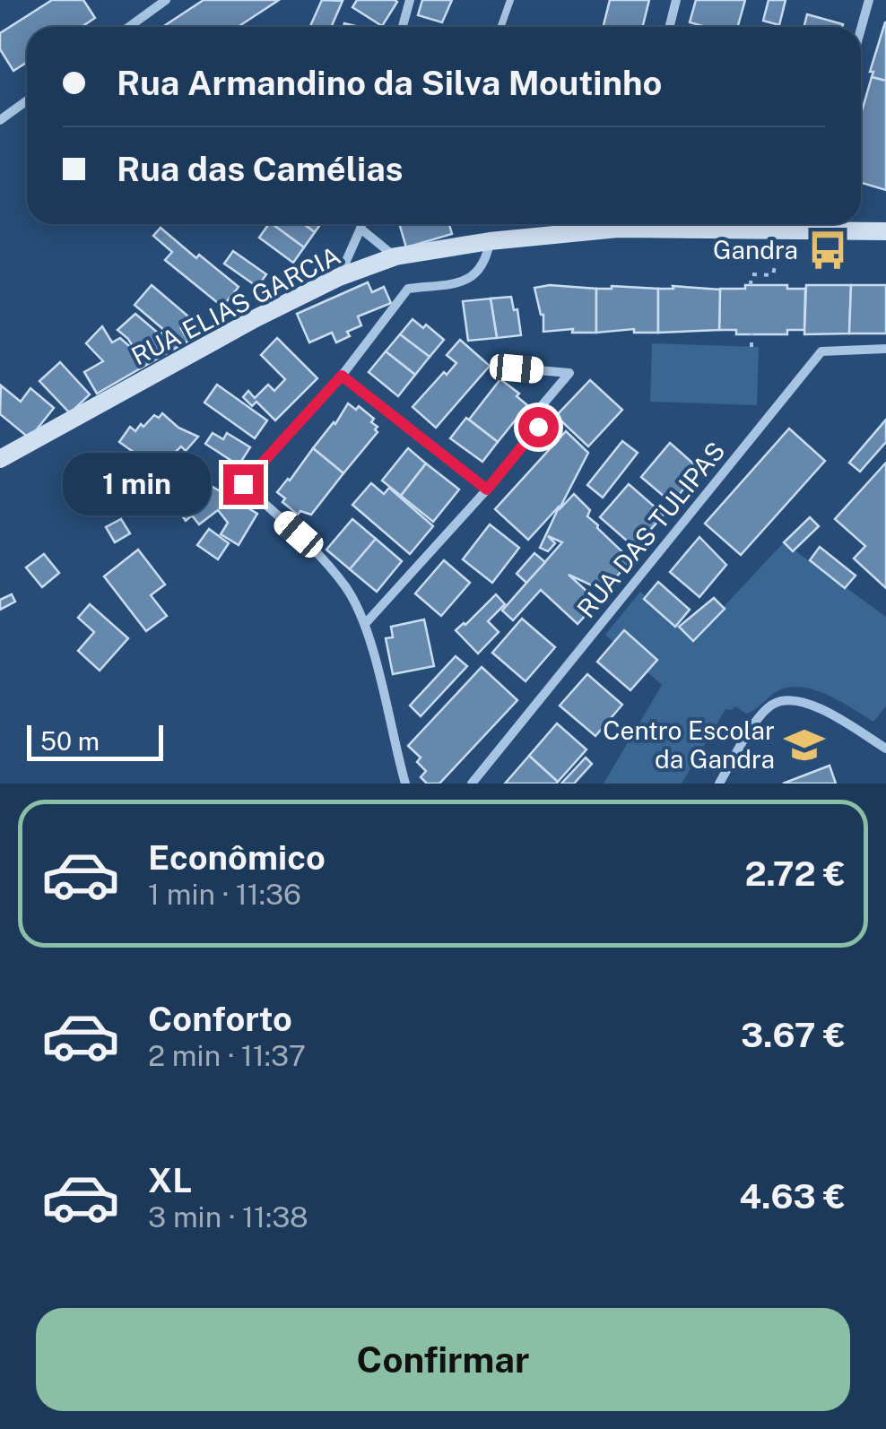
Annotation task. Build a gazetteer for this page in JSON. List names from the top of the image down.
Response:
{
  "streets": {
    "main road": ["RUA ELIAS GARCIA"],
    "street": ["RUA DAS TULIPAS"]
  },
  "places": {
    "bus stop": ["Gandra"],
    "school or university": ["Centro Escolar da Gandra"]
  },
  "scale_bar": "50 m",
  "page": {
    "banner": ["Rua Armandino da Silva Moutinho", "Rua das Camélias"],
    "bubble": "1 min",
    "scale": "50 m",
    "list": [
      {
        "name": "Econômico",
        "note": "1 min · 11:36",
        "value": "2.72 €"
      },
      {
        "name": "Conforto",
        "note": "2 min · 11:37",
        "value": "3.67 €"
      },
      {
        "name": "XL",
        "note": "3 min · 11:38",
        "value": "4.63 €"
      }
    ],
    "buttons": "Confirmar"
  }
}
